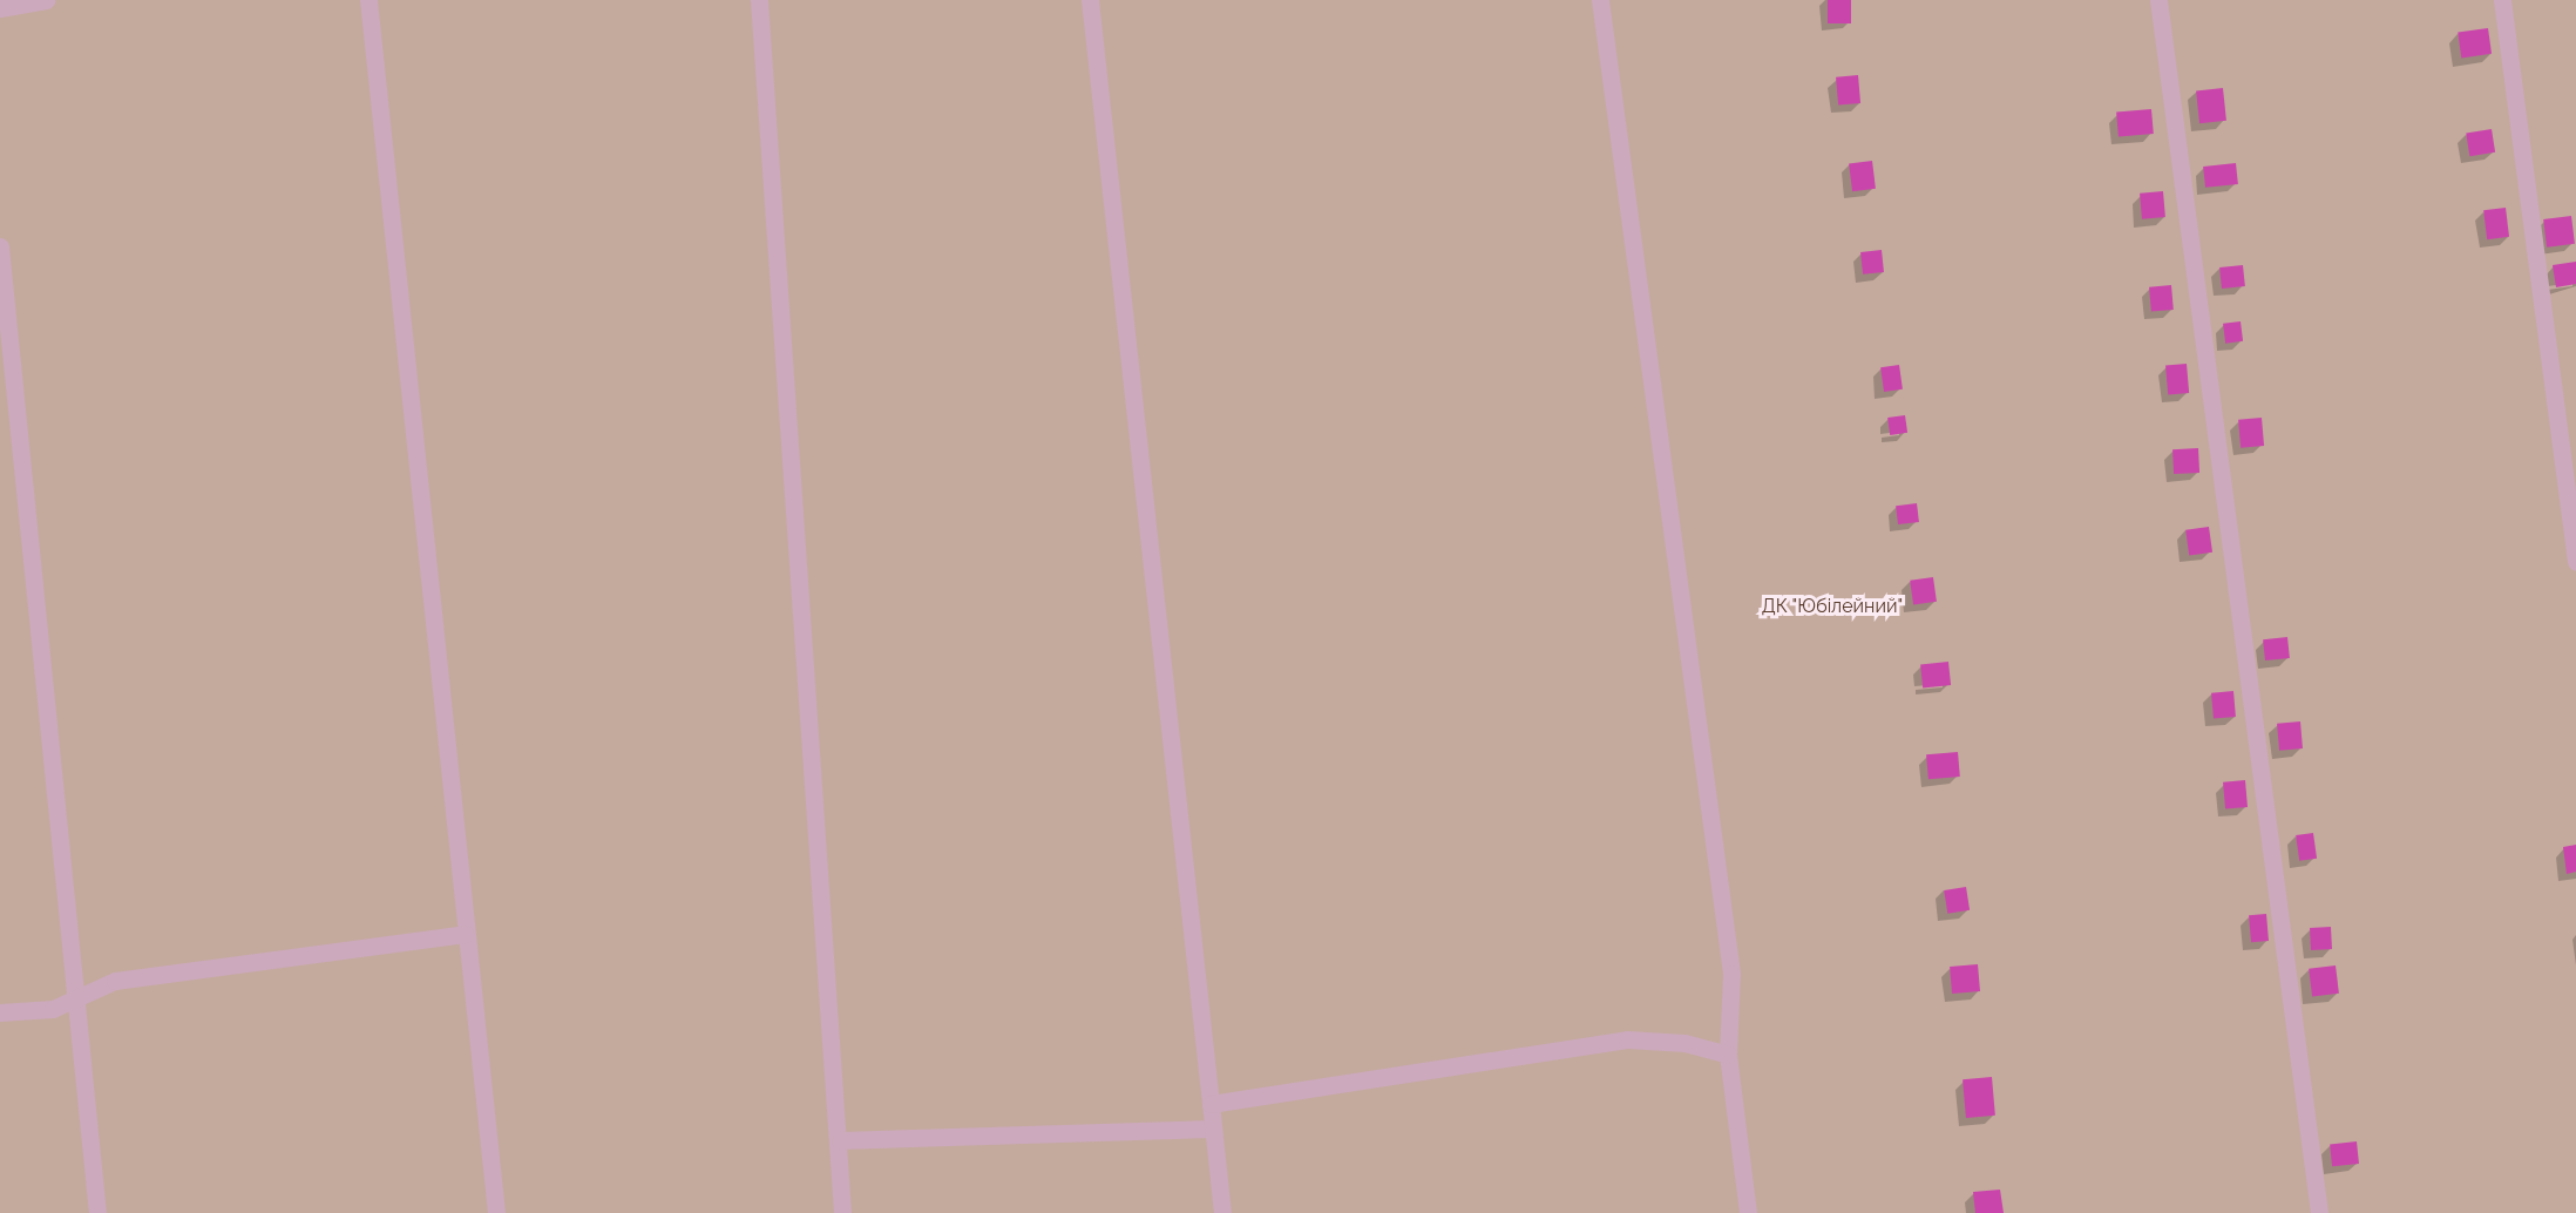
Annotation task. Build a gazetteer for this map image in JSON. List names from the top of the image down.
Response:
{
  "parks": ["ДК \"Юбілейний\""]
}
